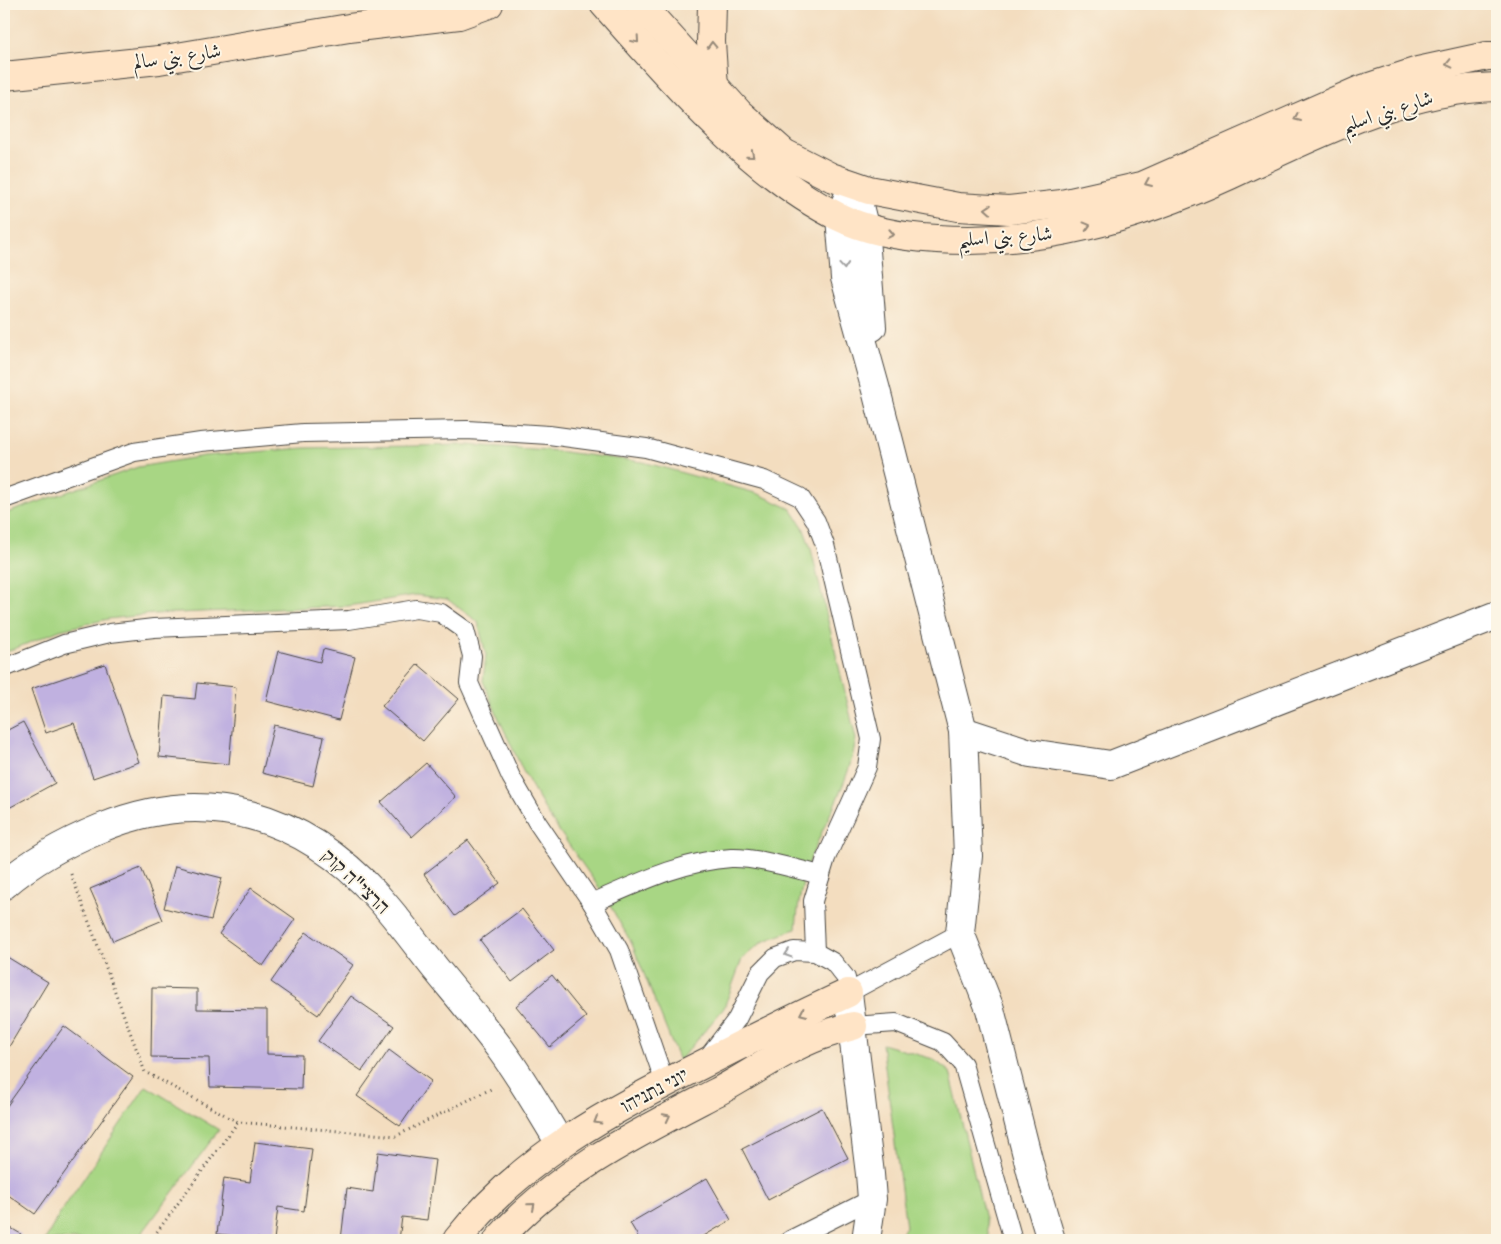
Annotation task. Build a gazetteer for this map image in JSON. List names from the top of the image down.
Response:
{
  "streets": {
    "main road": ["شارع بني سالم", "شارع بني اسليم", "יוני נתניהו"],
    "street": ["הרצי\"ה קוק"]
  },
  "crossings": [
    ["הרצי\"ה קוק", "יוני נתניהו"]
  ]
}
